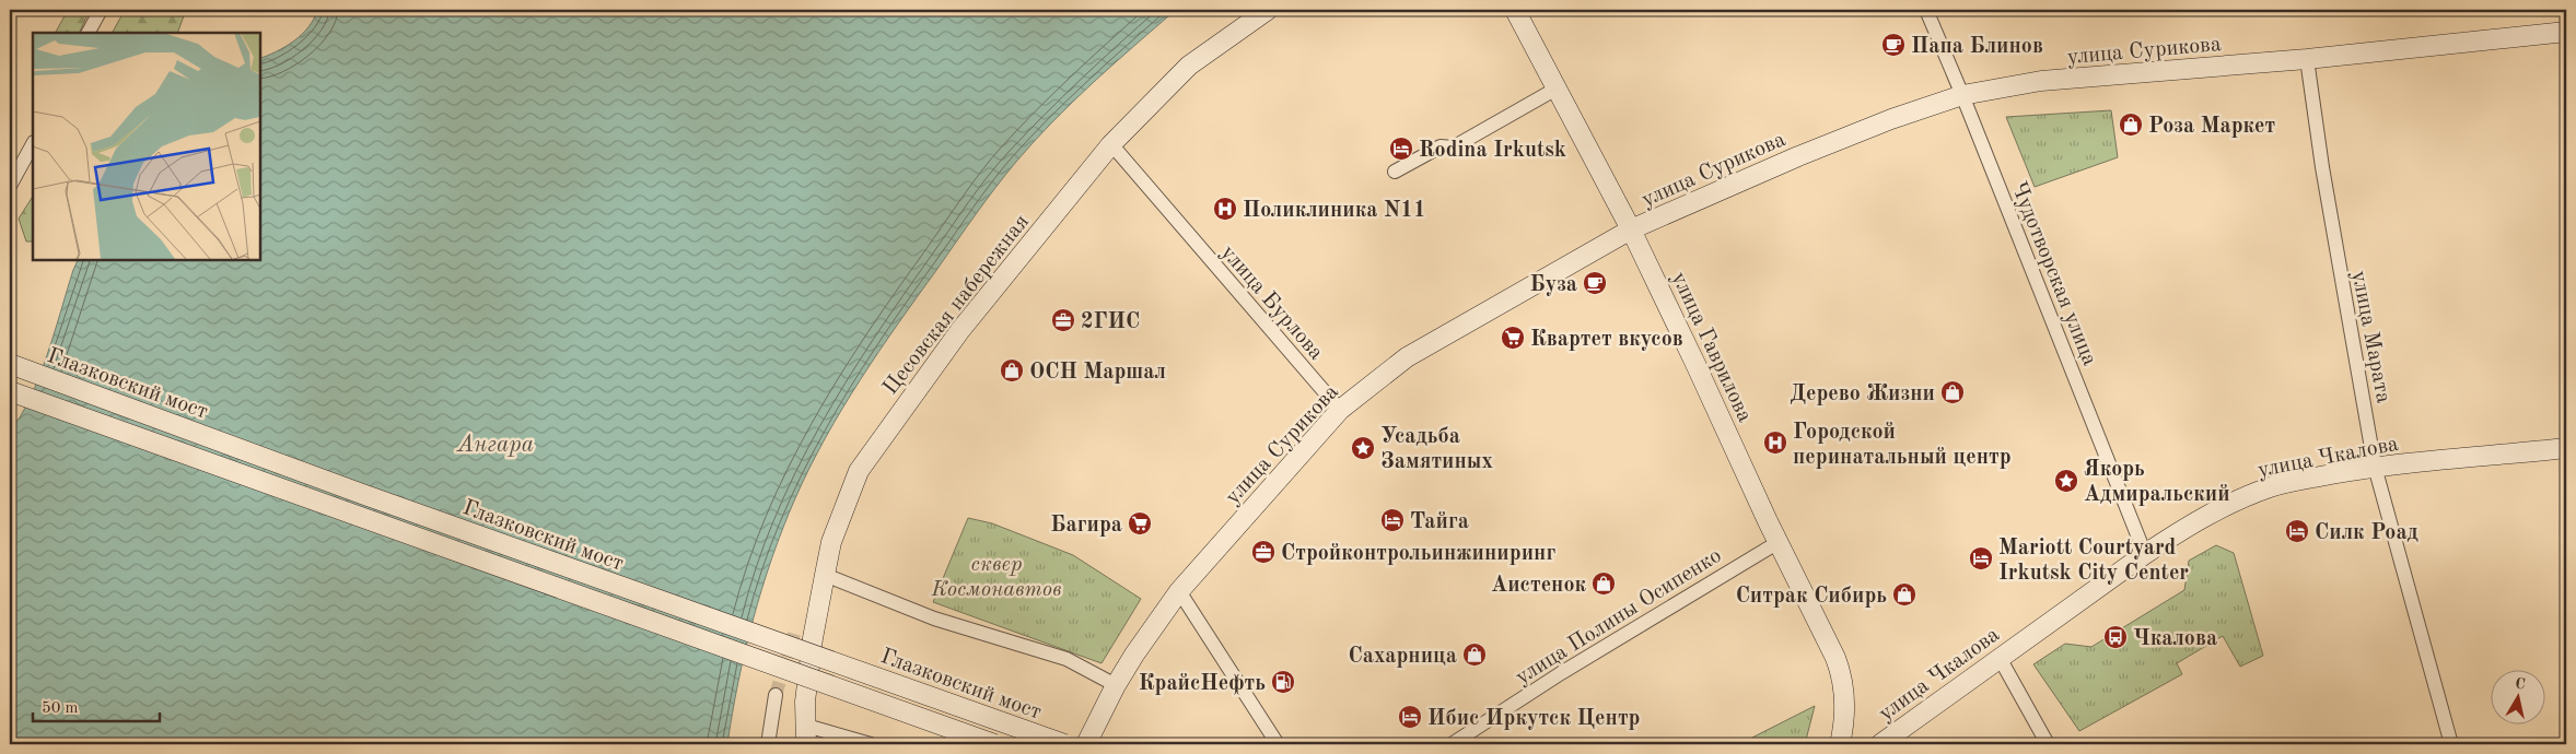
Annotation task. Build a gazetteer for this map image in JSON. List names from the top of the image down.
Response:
{
  "streets": {
    "main road": [
      "улица Сурикова",
      "Цесовская набережная",
      "улица Гаврилова",
      "Глазковский мост",
      "улица Чкалова"
    ],
    "street": [
      "Чудотворская улица",
      "улица Бурлова",
      "улица Марата",
      "улица Полины Осипенко"
    ]
  },
  "crossings": [
    ["улица Сурикова", "Чудотворская улица"],
    ["улица Сурикова", "улица Бурлова"],
    ["улица Сурикова", "улица Марата"],
    ["улица Сурикова", "улица Гаврилова"],
    ["Чудотворская улица", "улица Чкалова"],
    ["улица Бурлова", "Цесовская набережная"],
    ["улица Марата", "улица Чкалова"],
    ["улица Гаврилова", "улица Полины Осипенко"]
  ],
  "water": ["Ангара"],
  "parks": ["сквер Космонавтов"],
  "places": {
    "cafe": ["Папа Блинов", "Буза"],
    "shop": [
      "Роза Маркет",
      "ОСН Маршал",
      "Дерево Жизни",
      "Аистенок",
      "Ситрак Сибирь",
      "Сахарница"
    ],
    "hotel": [
      "Rodina Irkutsk",
      "Тайга",
      "Силк Роад",
      "Mariott Courtyard Irkutsk City Center",
      "Ибис Иркутск Центр"
    ],
    "hospital": ["Поликлиника N11", "Городской перинатальный центр"],
    "office": ["2ГИС", "Стройконтрольинжиниринг"],
    "supermarket": ["Квартет вкусов", "Багира"],
    "place": ["Усадьба Замятиных", "Якорь Адмиральский"],
    "bus stop": ["Чкалова"],
    "fuel station": ["КрайсНефть"]
  },
  "scale_bar": "50 m",
  "north": "top"
}
